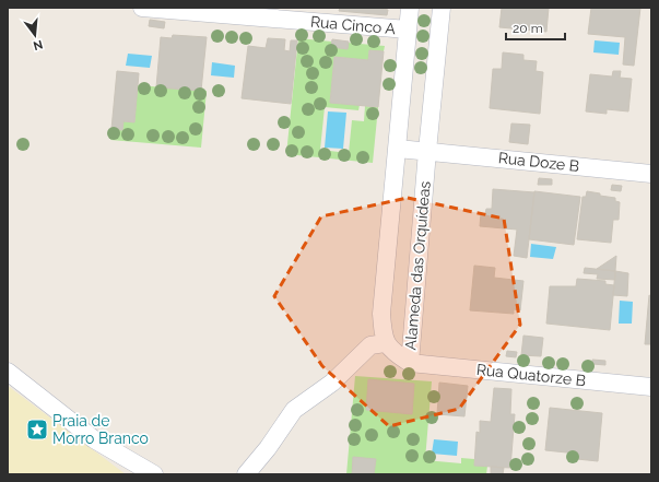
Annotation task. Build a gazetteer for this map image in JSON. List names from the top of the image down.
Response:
{
  "streets": {
    "street": [
      "Rua Cinco A",
      "Rua Doze B",
      "Alameda das Orquídeas",
      "Rua Quatorze B"
    ]
  },
  "crossings": [
    ["Rua Cinco A", "Alameda das Orquídeas"],
    ["Rua Doze B", "Alameda das Orquídeas"],
    ["Alameda das Orquídeas", "Rua Quatorze B"]
  ],
  "places": {
    "place": ["Praia de Morro Branco"]
  },
  "scale_bar": "20 m",
  "north": "bottom"
}
